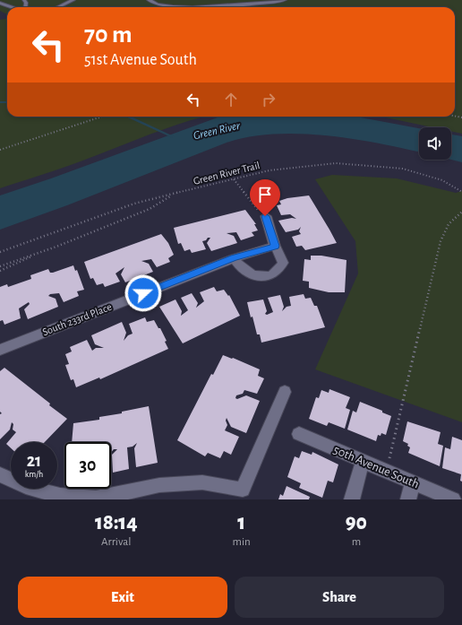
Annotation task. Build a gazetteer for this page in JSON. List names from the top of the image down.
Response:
{
  "streets": {
    "street": ["South 233rd Place", "50th Avenue South"],
    "path": ["Green River Trail"]
  },
  "water": ["Green River"],
  "page": {
    "turn": ["70 m", "51st Avenue South"],
    "speed": "21 km/h",
    "limit": "30",
    "eta": [
      "18:14",
      "Arrival",
      "1",
      "min",
      "90",
      "m"
    ],
    "buttons": ["Exit", "Share"]
  }
}
